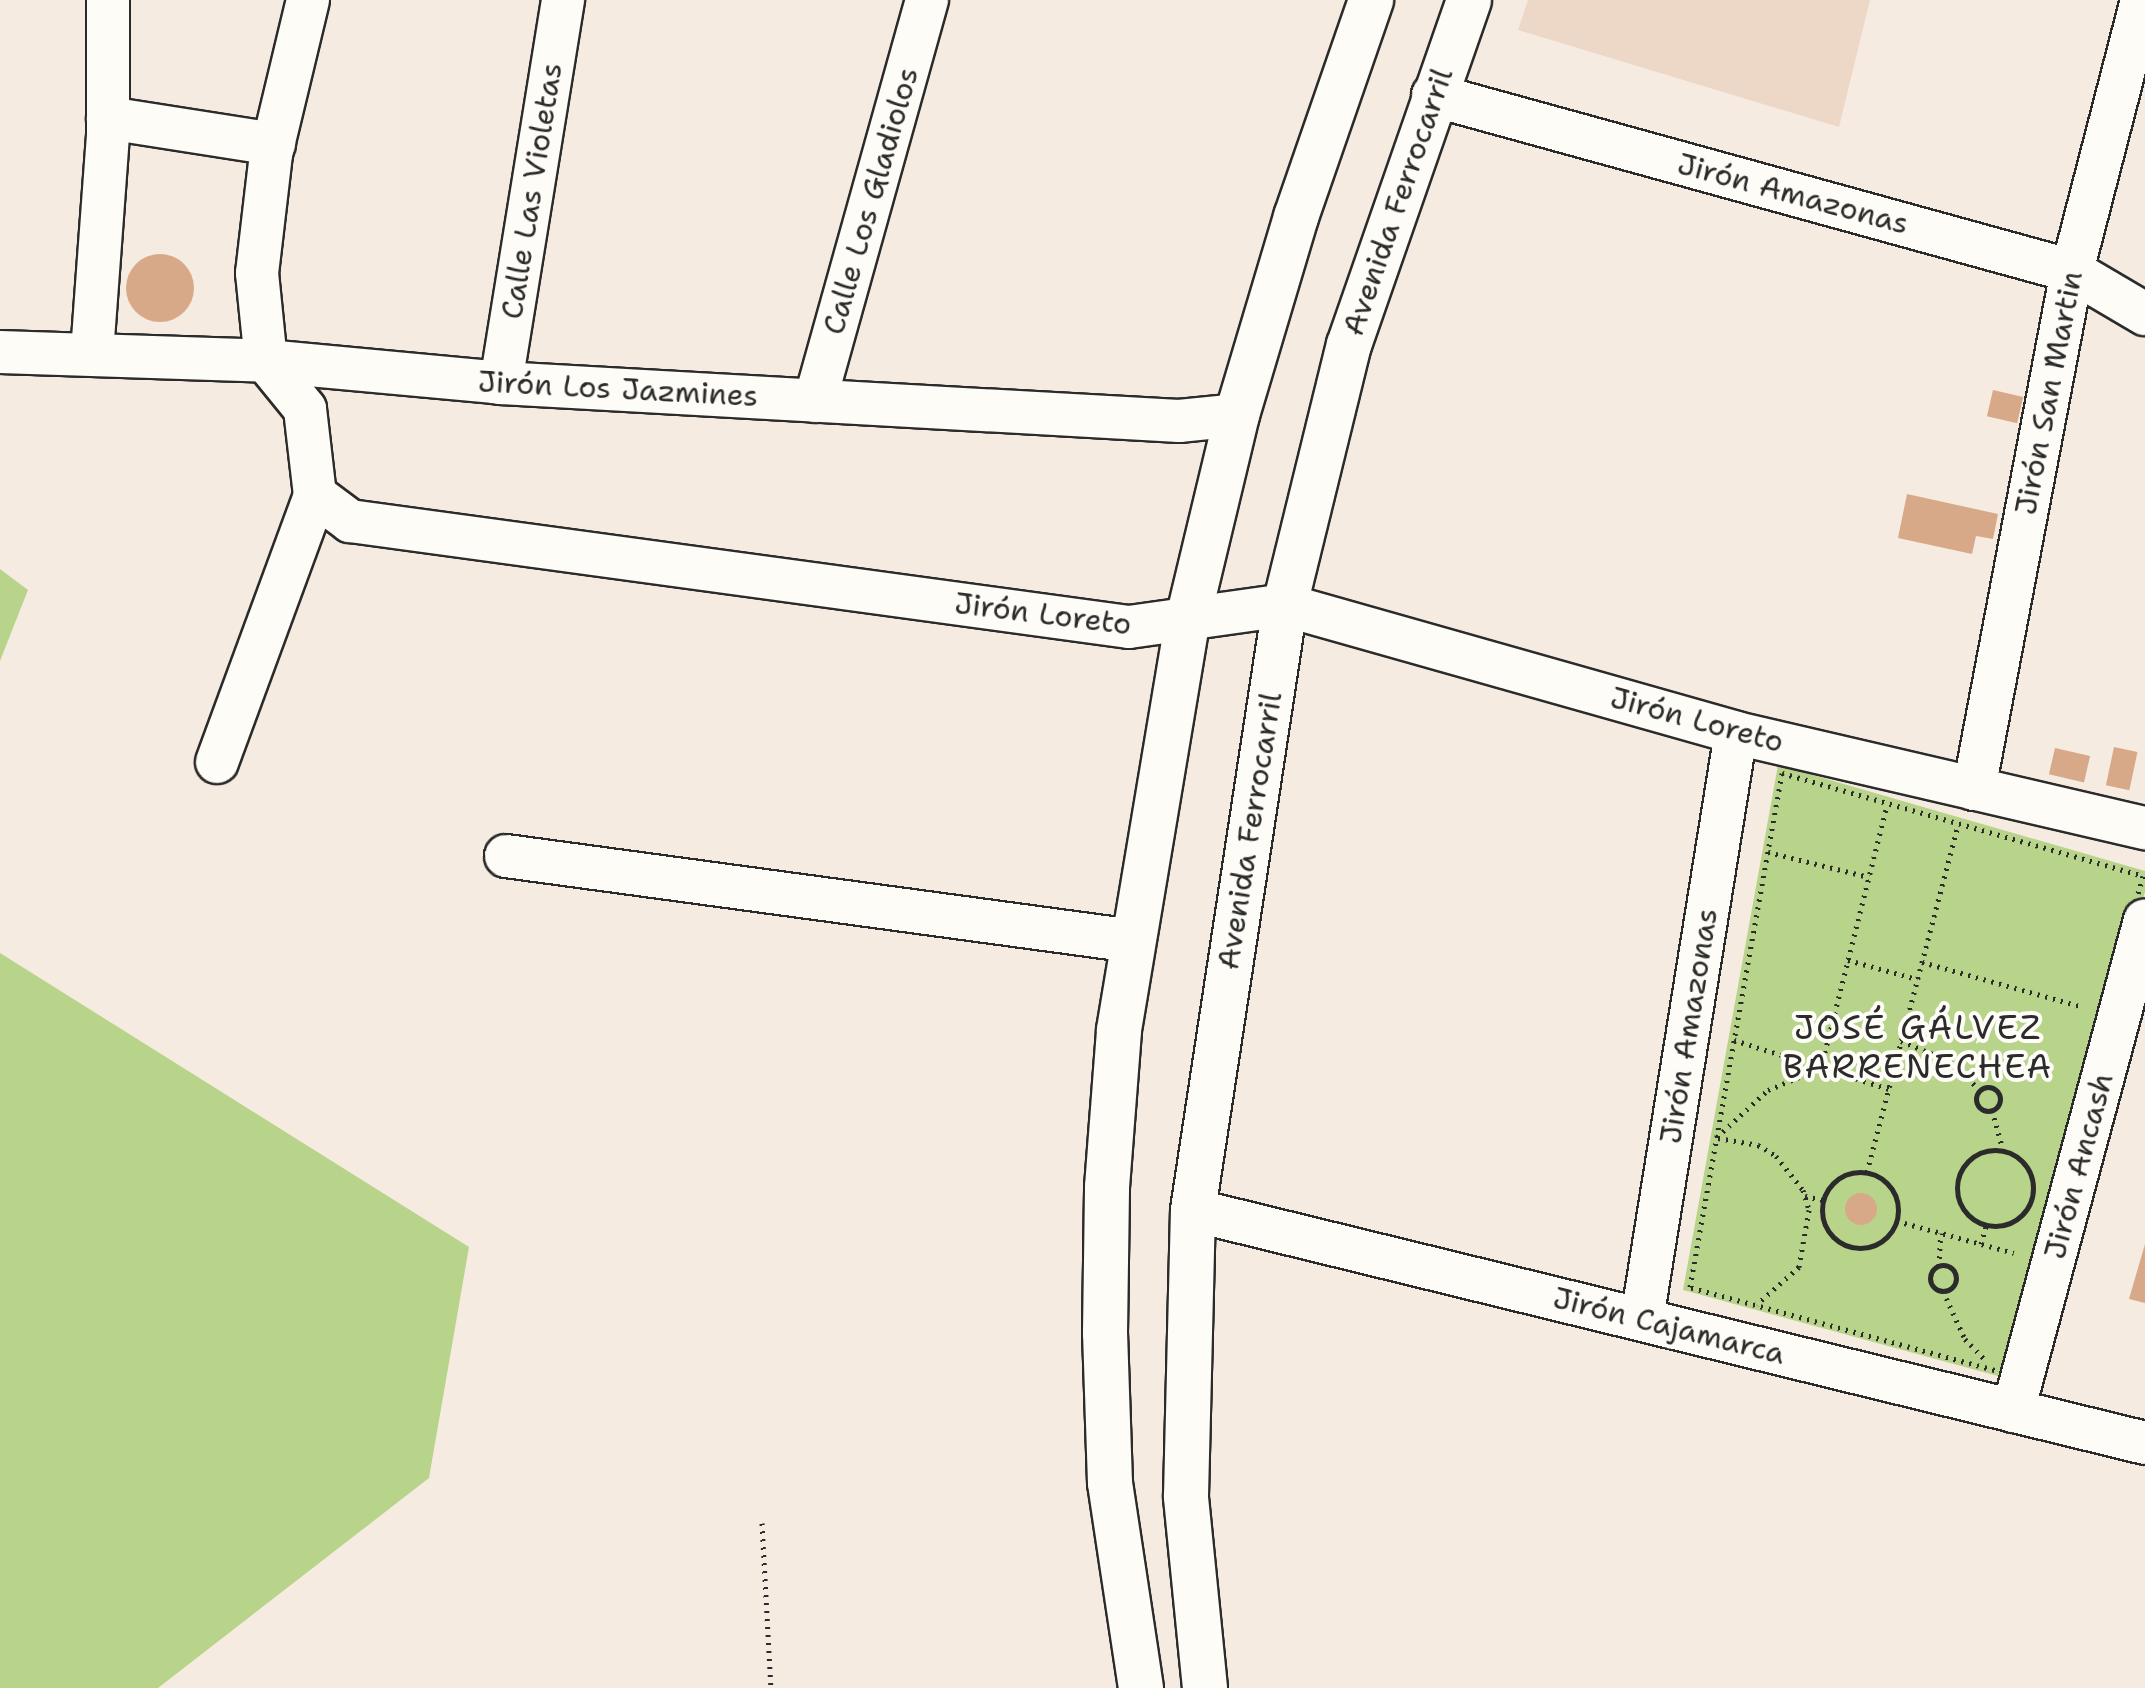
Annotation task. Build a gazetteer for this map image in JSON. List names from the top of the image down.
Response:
{
  "streets": {
    "street": [
      "Calle Las Violetas",
      "Jirón Amazonas",
      "Calle Los Gladiolos",
      "Avenida Ferrocarril",
      "Jirón Los Jazmines",
      "Jirón San Martin",
      "Jirón Loreto",
      "Jirón Ancash",
      "Jirón Cajamarca"
    ]
  },
  "crossings": [
    ["Calle Las Violetas", "Jirón Los Jazmines"],
    ["Jirón Amazonas", "Avenida Ferrocarril"],
    ["Jirón Amazonas", "Jirón San Martin"],
    ["Jirón Amazonas", "Jirón Loreto"],
    ["Jirón Amazonas", "Jirón Cajamarca"],
    ["Calle Los Gladiolos", "Jirón Los Jazmines"],
    ["Avenida Ferrocarril", "Jirón Loreto"],
    ["Avenida Ferrocarril", "Jirón Cajamarca"],
    ["Jirón San Martin", "Jirón Loreto"],
    ["Jirón Ancash", "Jirón Cajamarca"]
  ],
  "districts": ["JOSÉ GÁLVEZ BARRENECHEA"]
}
